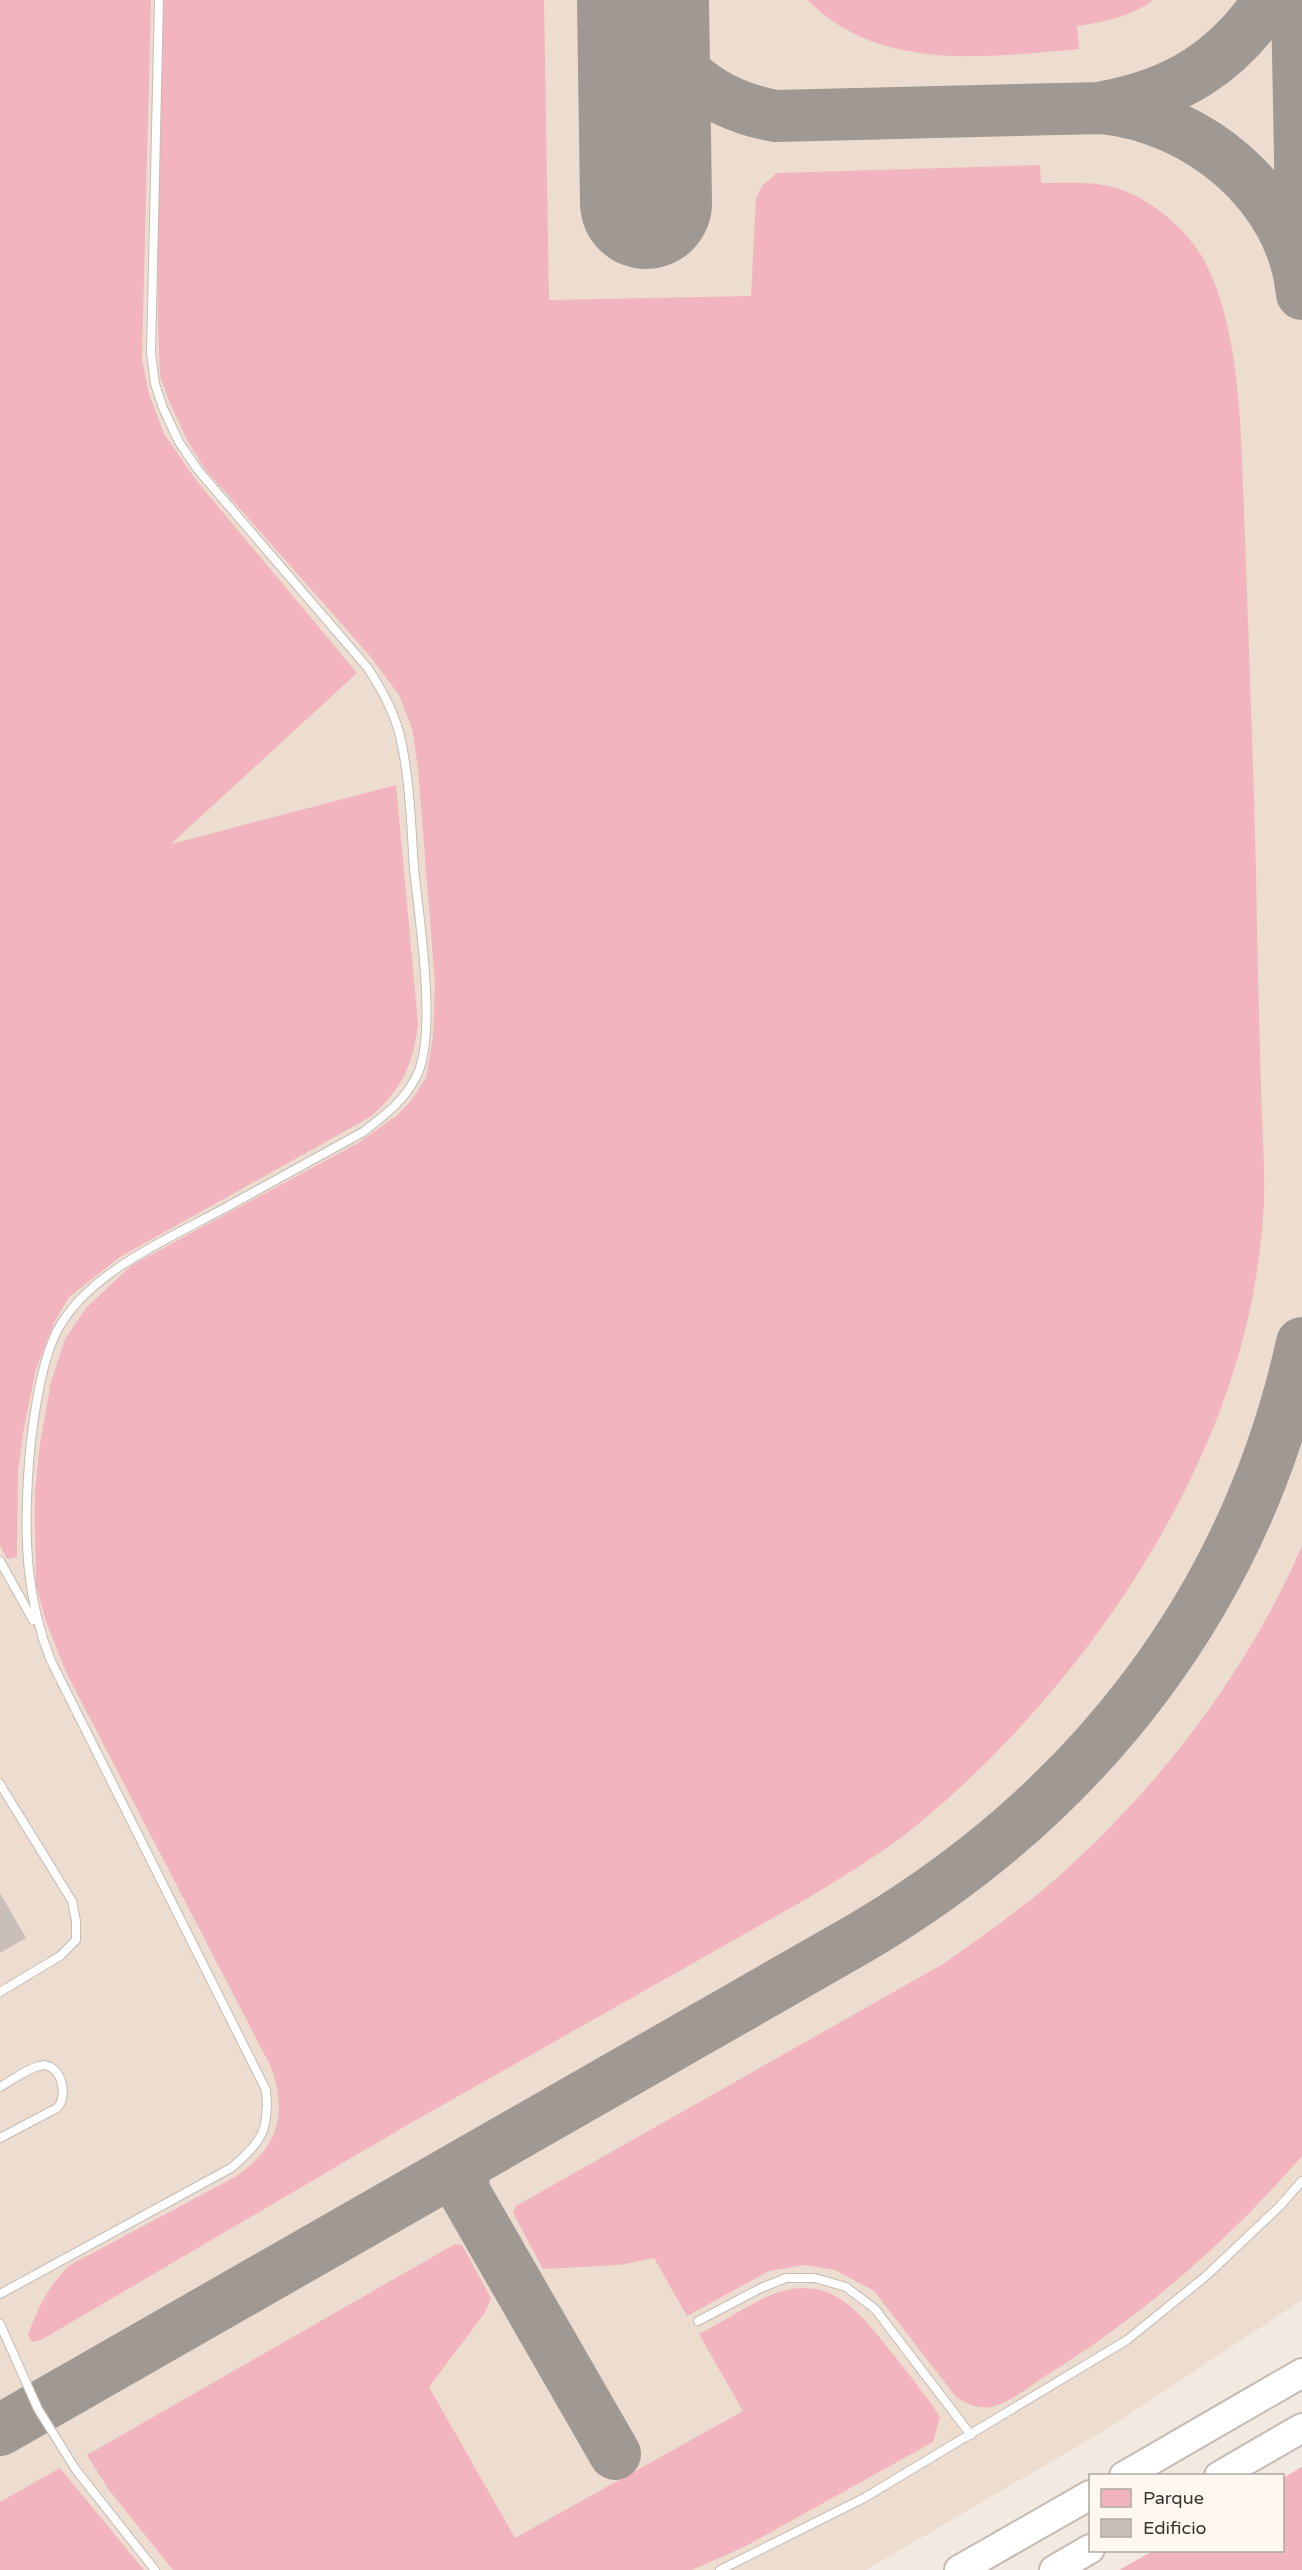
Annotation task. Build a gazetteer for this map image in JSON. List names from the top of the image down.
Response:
{
  "legend": ["Parque", "Edificio"]
}
